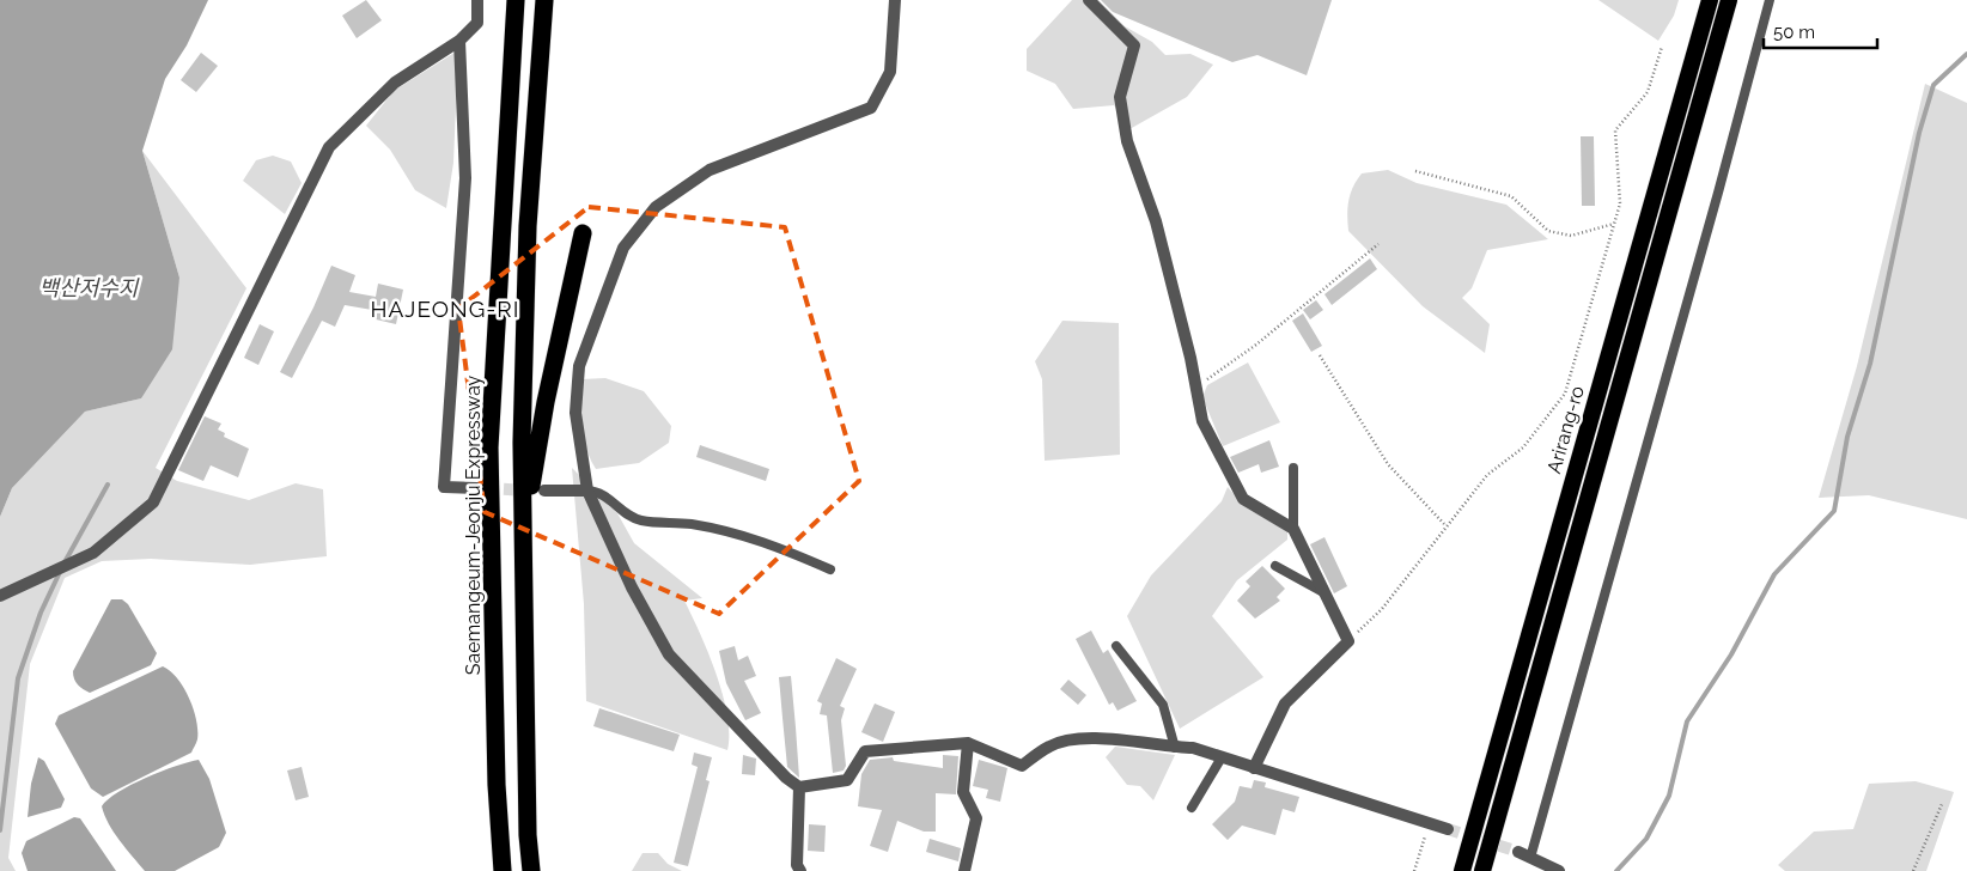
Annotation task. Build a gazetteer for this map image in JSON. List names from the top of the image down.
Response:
{
  "streets": {
    "highway": ["Arirang-ro", "Saemangeum-Jeonju Expressway"]
  },
  "districts": ["HAJEONG-RI"],
  "water": ["백산저수지"],
  "scale_bar": "50 m"
}
